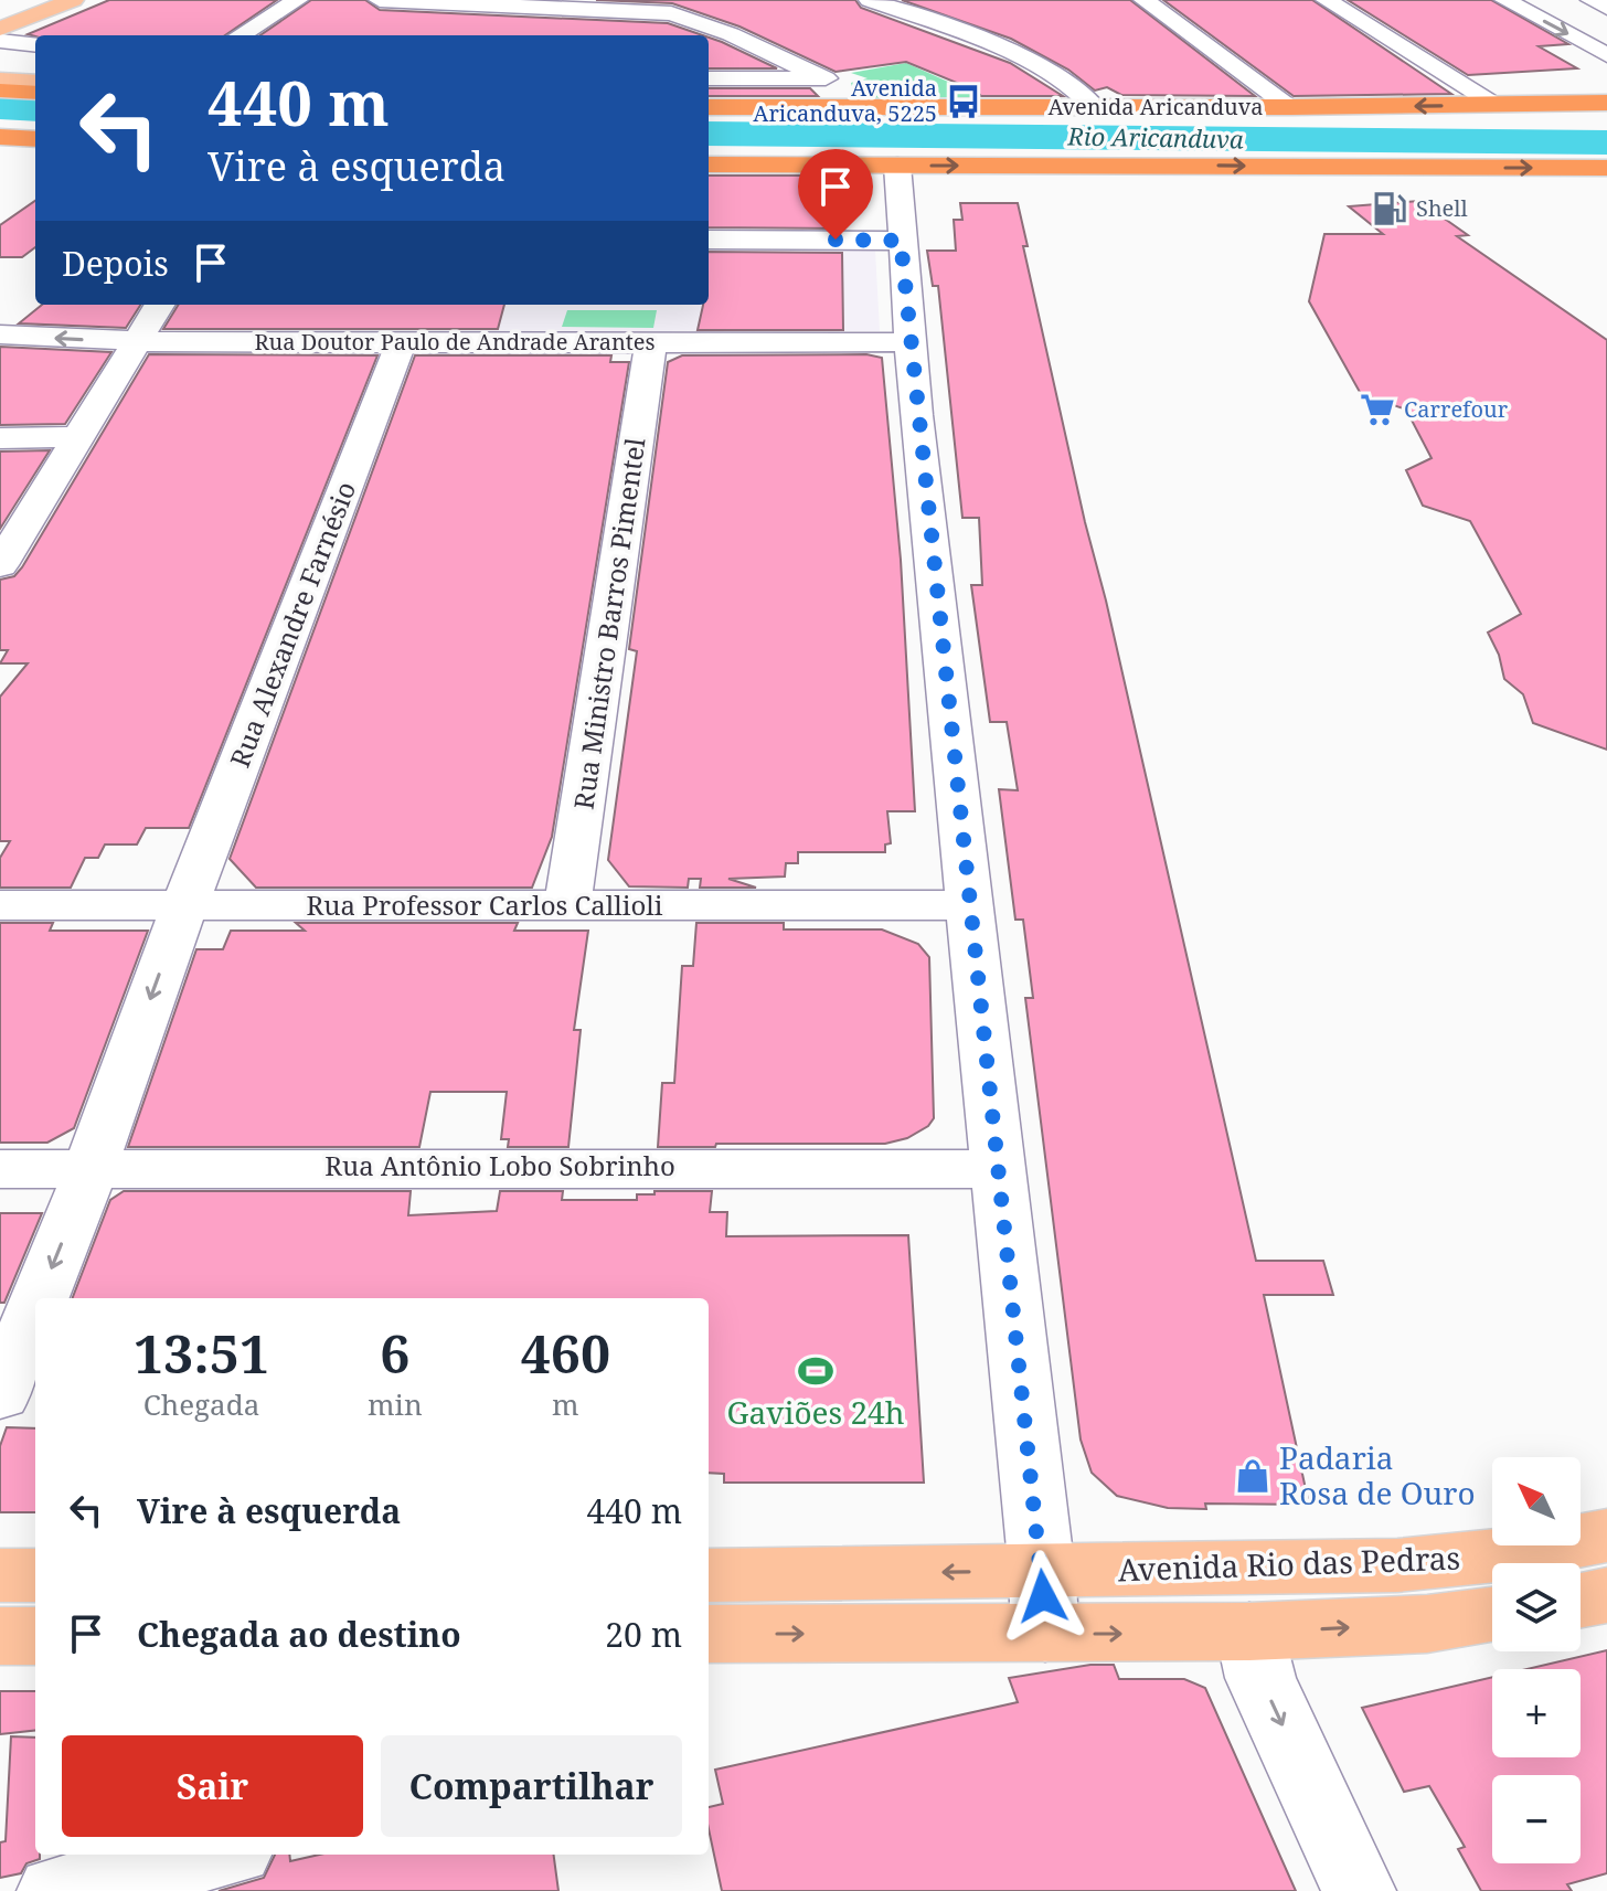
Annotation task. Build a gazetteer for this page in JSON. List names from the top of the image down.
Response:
{
  "streets": {
    "highway": ["Avenida Aricanduva"],
    "main road": ["Avenida Rio das Pedras"],
    "street": [
      "Rua Doutor Paulo de Andrade Arantes",
      "Rua Ministro Barros Pimentel",
      "Rua Alexandre Farnésio",
      "Rua Professor Carlos Callioli",
      "Rua Antônio Lobo Sobrinho"
    ]
  },
  "crossings": [
    ["Rua Doutor Paulo de Andrade Arantes", "Rua Ministro Barros Pimentel"],
    ["Rua Doutor Paulo de Andrade Arantes", "Rua Alexandre Farnésio"],
    ["Rua Ministro Barros Pimentel", "Rua Professor Carlos Callioli"],
    ["Rua Alexandre Farnésio", "Rua Professor Carlos Callioli"],
    ["Rua Alexandre Farnésio", "Rua Antônio Lobo Sobrinho"]
  ],
  "one_way": ["Rua Alexandre Farnésio"],
  "water": ["Rio Aricanduva"],
  "places": {
    "bus stop": ["Avenida Aricanduva, 5225"],
    "fuel station": ["Shell"],
    "supermarket": ["Carrefour"],
    "sports": ["Gaviões 24h"],
    "shop": ["Padaria Rosa de Ouro"]
  },
  "north": "top left",
  "page": {
    "turn": ["440 m", "Vire à esquerda"],
    "then": "Depois",
    "eta": [
      "13:51",
      "Chegada",
      "6",
      "min",
      "460",
      "m"
    ],
    "list": [
      {
        "name": "Vire à esquerda",
        "value": "440 m"
      },
      {
        "name": "Chegada ao destino",
        "value": "20 m"
      }
    ],
    "map_buttons": ["+", "−"],
    "buttons": ["Sair", "Compartilhar"]
  }
}
